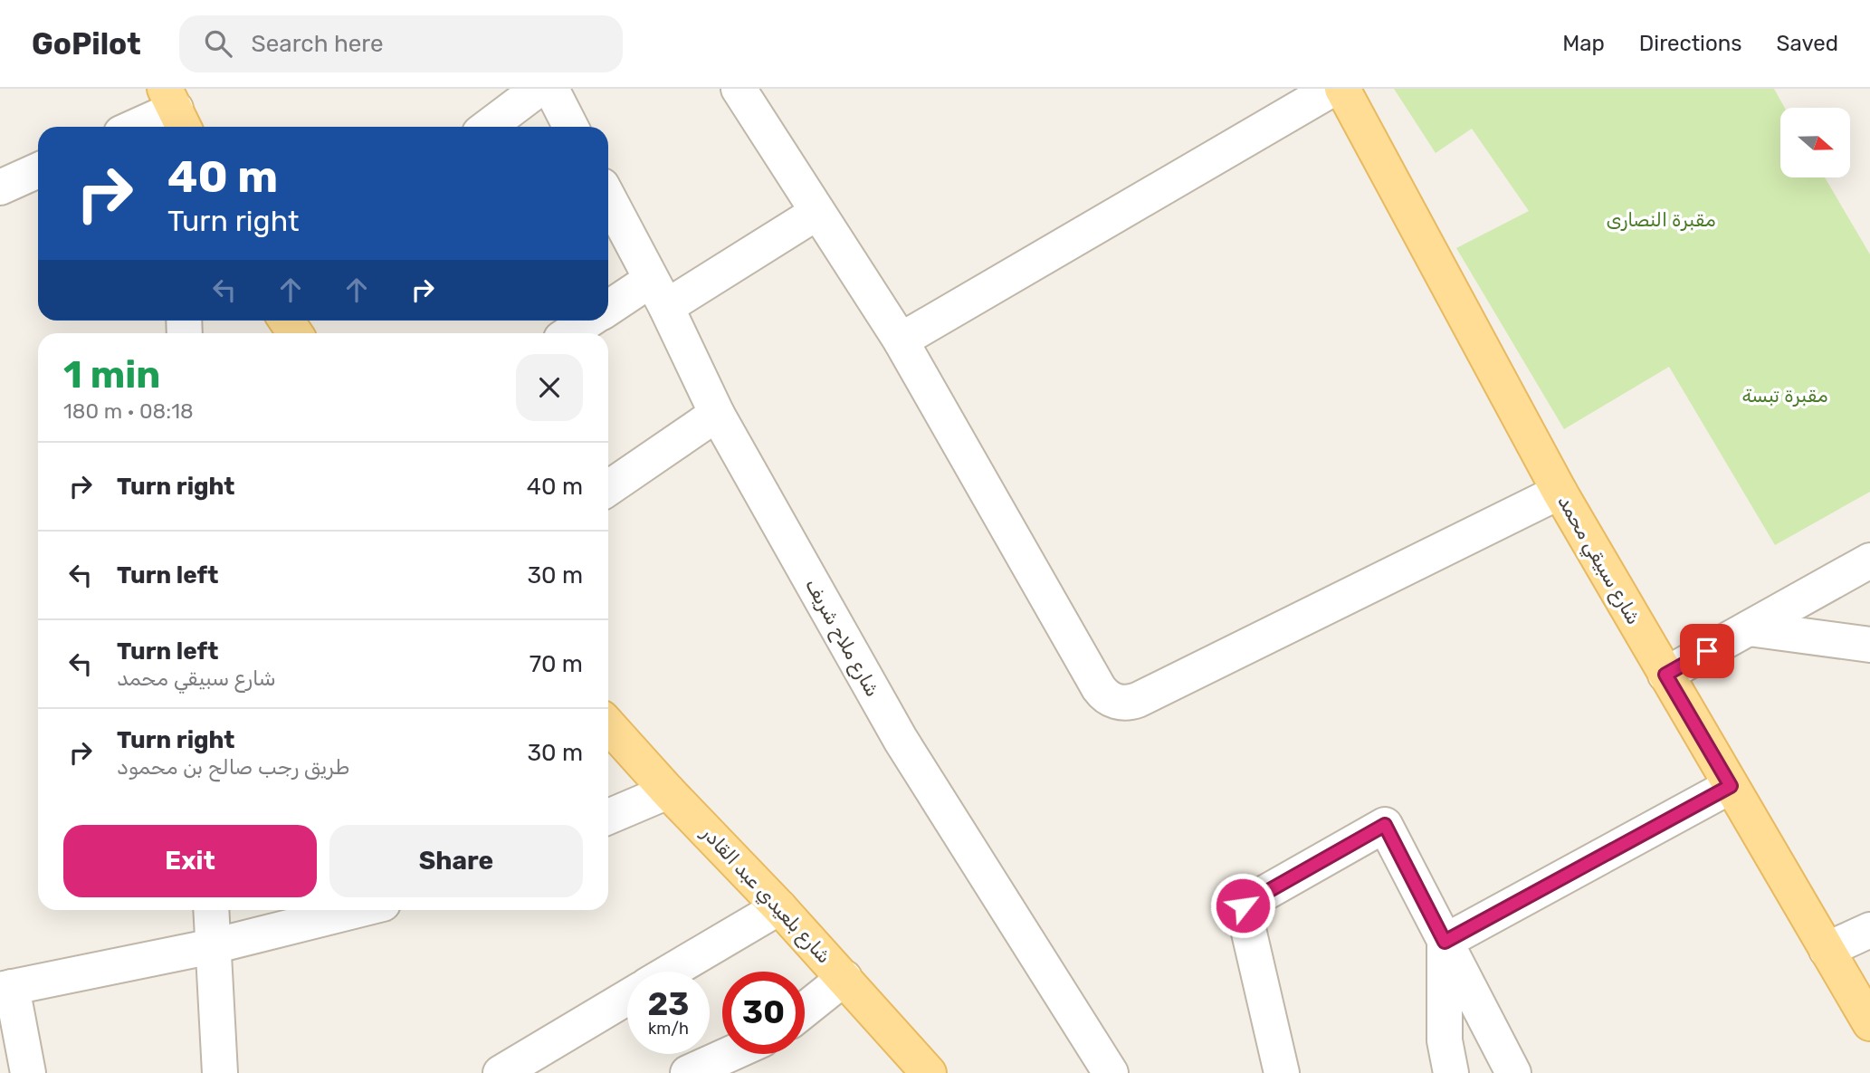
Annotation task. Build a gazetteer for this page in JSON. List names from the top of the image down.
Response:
{
  "streets": {
    "main road": ["شارع سبيقي محمد", "شارع بلعيدي عبد القادر"],
    "street": ["شارع ملاح شريف"]
  },
  "parks": ["مقبرة النصارى", "مقبرة تبسة"],
  "north": "right",
  "page": {
    "header": "GoPilot",
    "search": "Search here",
    "nav": ["Map", "Directions", "Saved"],
    "turn": ["40 m", "Turn right"],
    "heading": ["1 min", "180 m · 08:18"],
    "list": [
      {
        "name": "Turn right",
        "value": "40 m"
      },
      {
        "name": "Turn left",
        "value": "30 m"
      },
      {
        "name": "Turn left",
        "note": "شارع سبيقي محمد",
        "value": "70 m"
      },
      {
        "name": "Turn right",
        "note": "طريق رجب صالح بن محمود",
        "value": "30 m"
      }
    ],
    "buttons": ["Exit", "Share"],
    "speed": "23 km/h",
    "limit": "30"
  }
}
